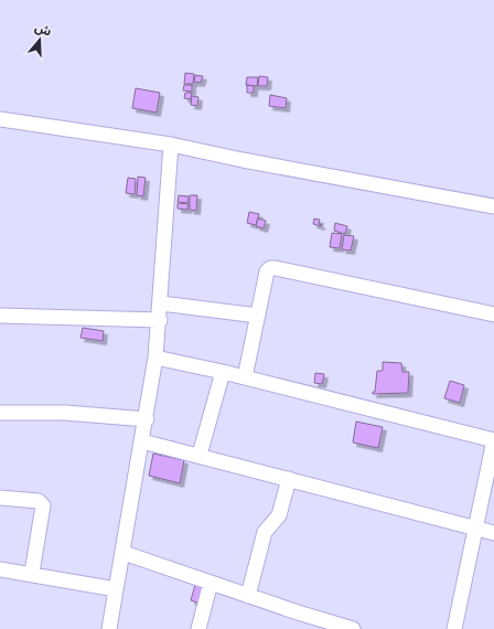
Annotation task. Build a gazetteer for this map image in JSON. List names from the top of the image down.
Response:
{
  "north": "top"
}
